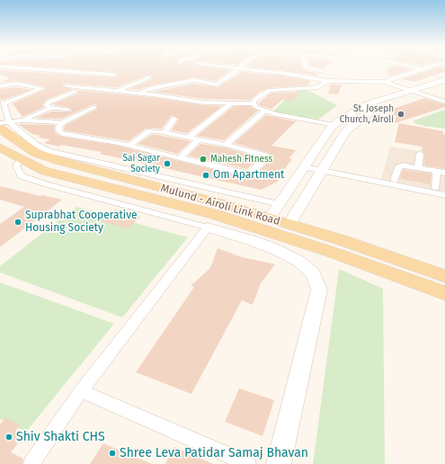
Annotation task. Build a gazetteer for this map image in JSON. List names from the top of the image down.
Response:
{
  "streets": {
    "main road": ["Mulund - Airoli Link Road"]
  },
  "places": [
    "St. Joseph Church, Airoli",
    "Mahesh Fitness",
    "Sai Sagar Society",
    "Om Apartment",
    "Suprabhat Cooperative Housing Society",
    "Shiv Shakti CHS",
    "Shree Leva Patidar Samaj Bhavan"
  ]
}
